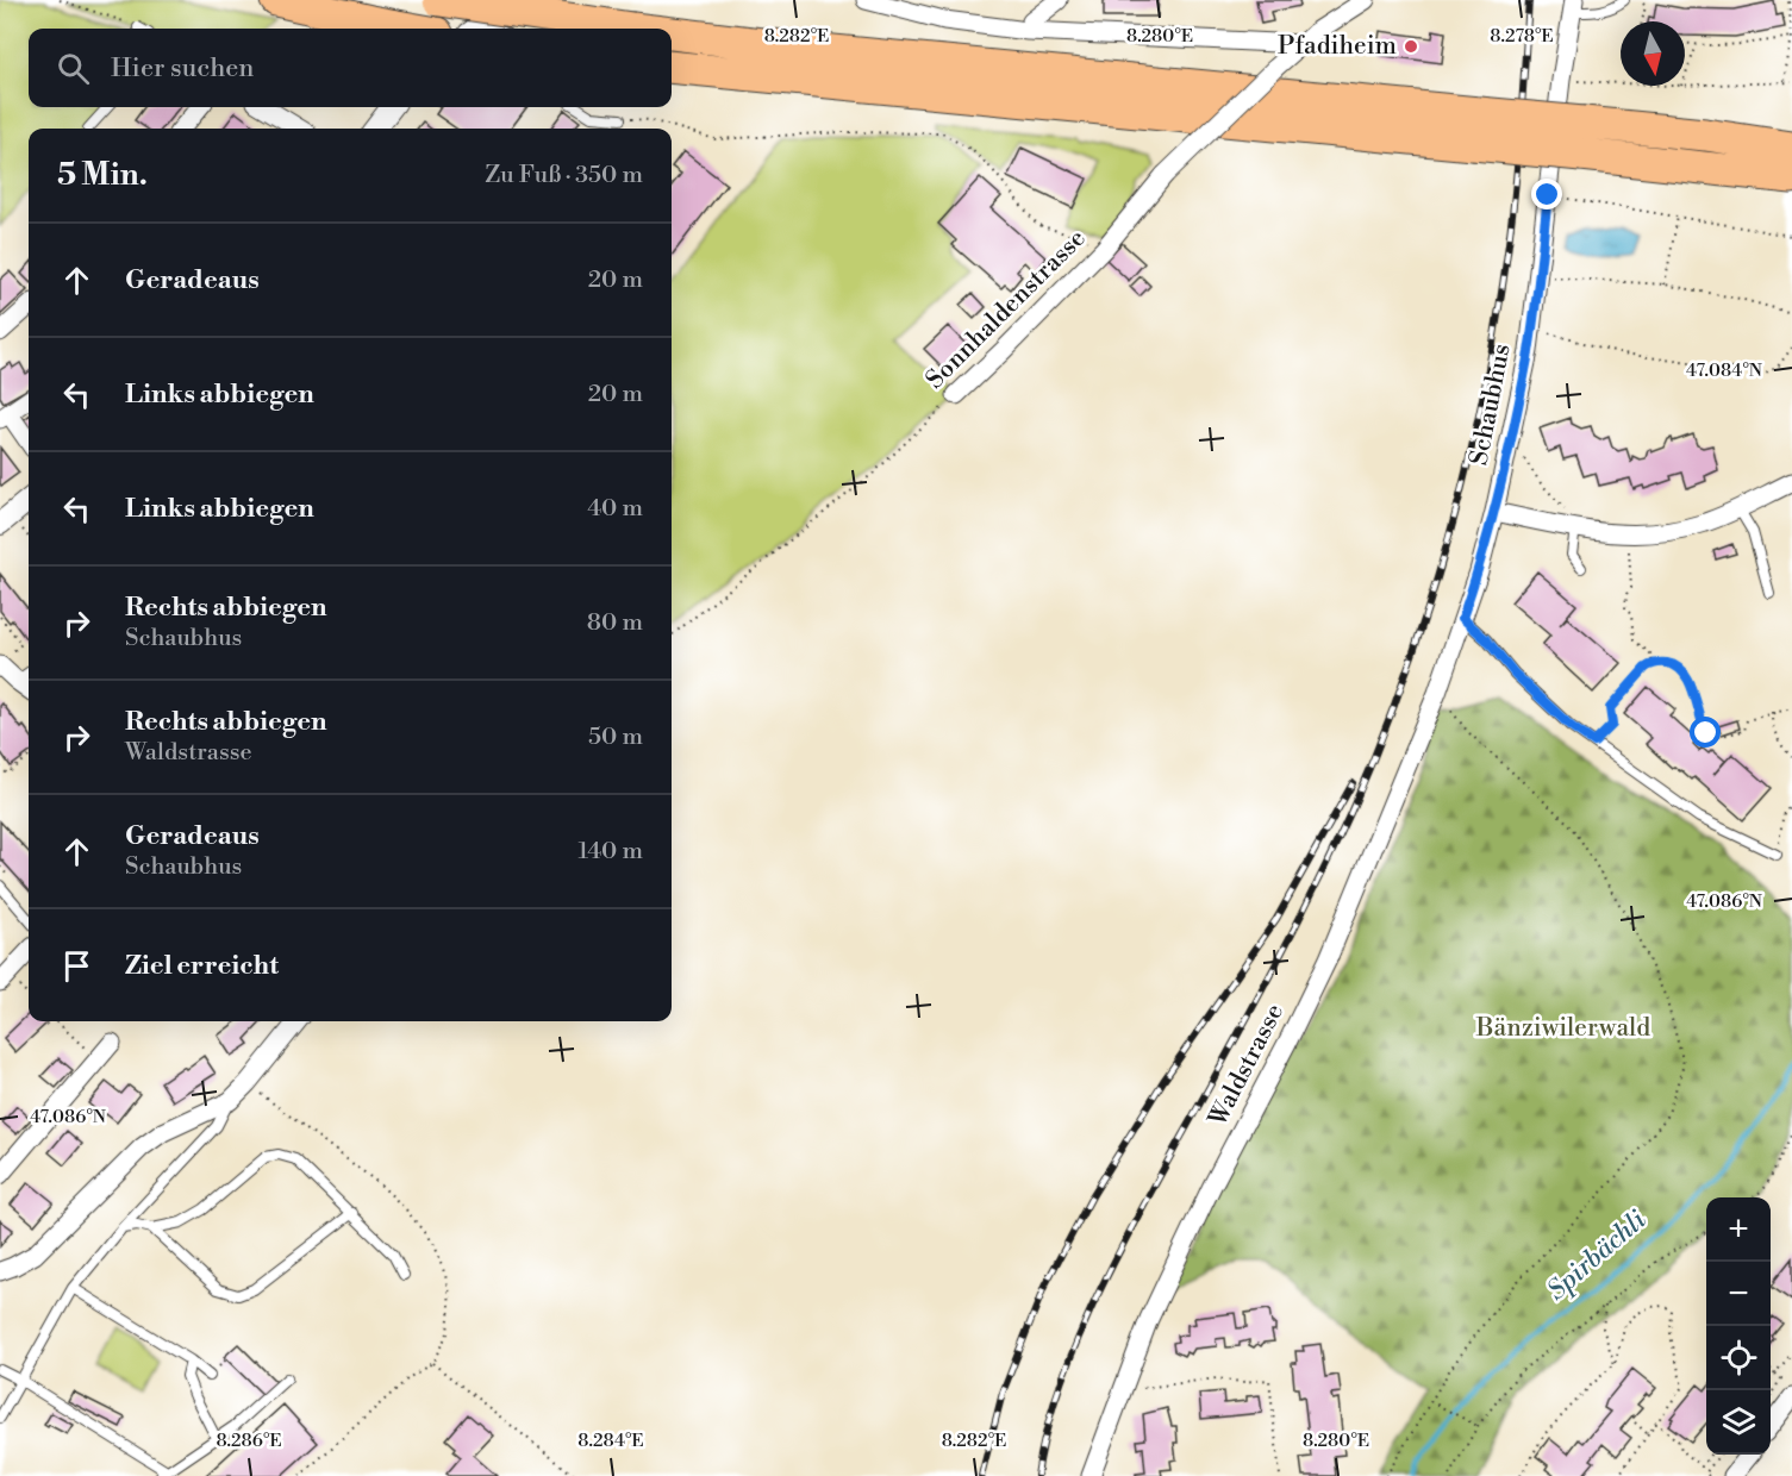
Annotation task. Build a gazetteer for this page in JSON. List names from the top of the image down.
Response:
{
  "streets": {
    "street": ["Sonnhaldenstrasse", "Schaubhus", "Waldstrasse"]
  },
  "crossings": [
    ["Schaubhus", "Waldstrasse"]
  ],
  "water": ["Spirbächli"],
  "parks": ["Bänziwilerwald"],
  "places": ["Pfadiheim"],
  "north": "bottom",
  "page": {
    "search": "Hier suchen",
    "heading": ["5 Min.", "Zu Fuß · 350 m"],
    "list": [
      ["Geradeaus", "20 m"],
      ["Links abbiegen", "20 m"],
      ["Links abbiegen", "40 m"],
      ["Rechts abbiegen", "Schaubhus", "80 m"],
      ["Rechts abbiegen", "Waldstrasse", "50 m"],
      ["Geradeaus", "Schaubhus", "140 m"],
      "Ziel erreicht"
    ],
    "map_buttons": ["+", "−"]
  },
  "coordinates": [
    "8.282°E",
    "8.280°E",
    "8.278°E",
    "47.084°N",
    "47.086°N",
    "8.286°E",
    "8.284°E"
  ]
}
